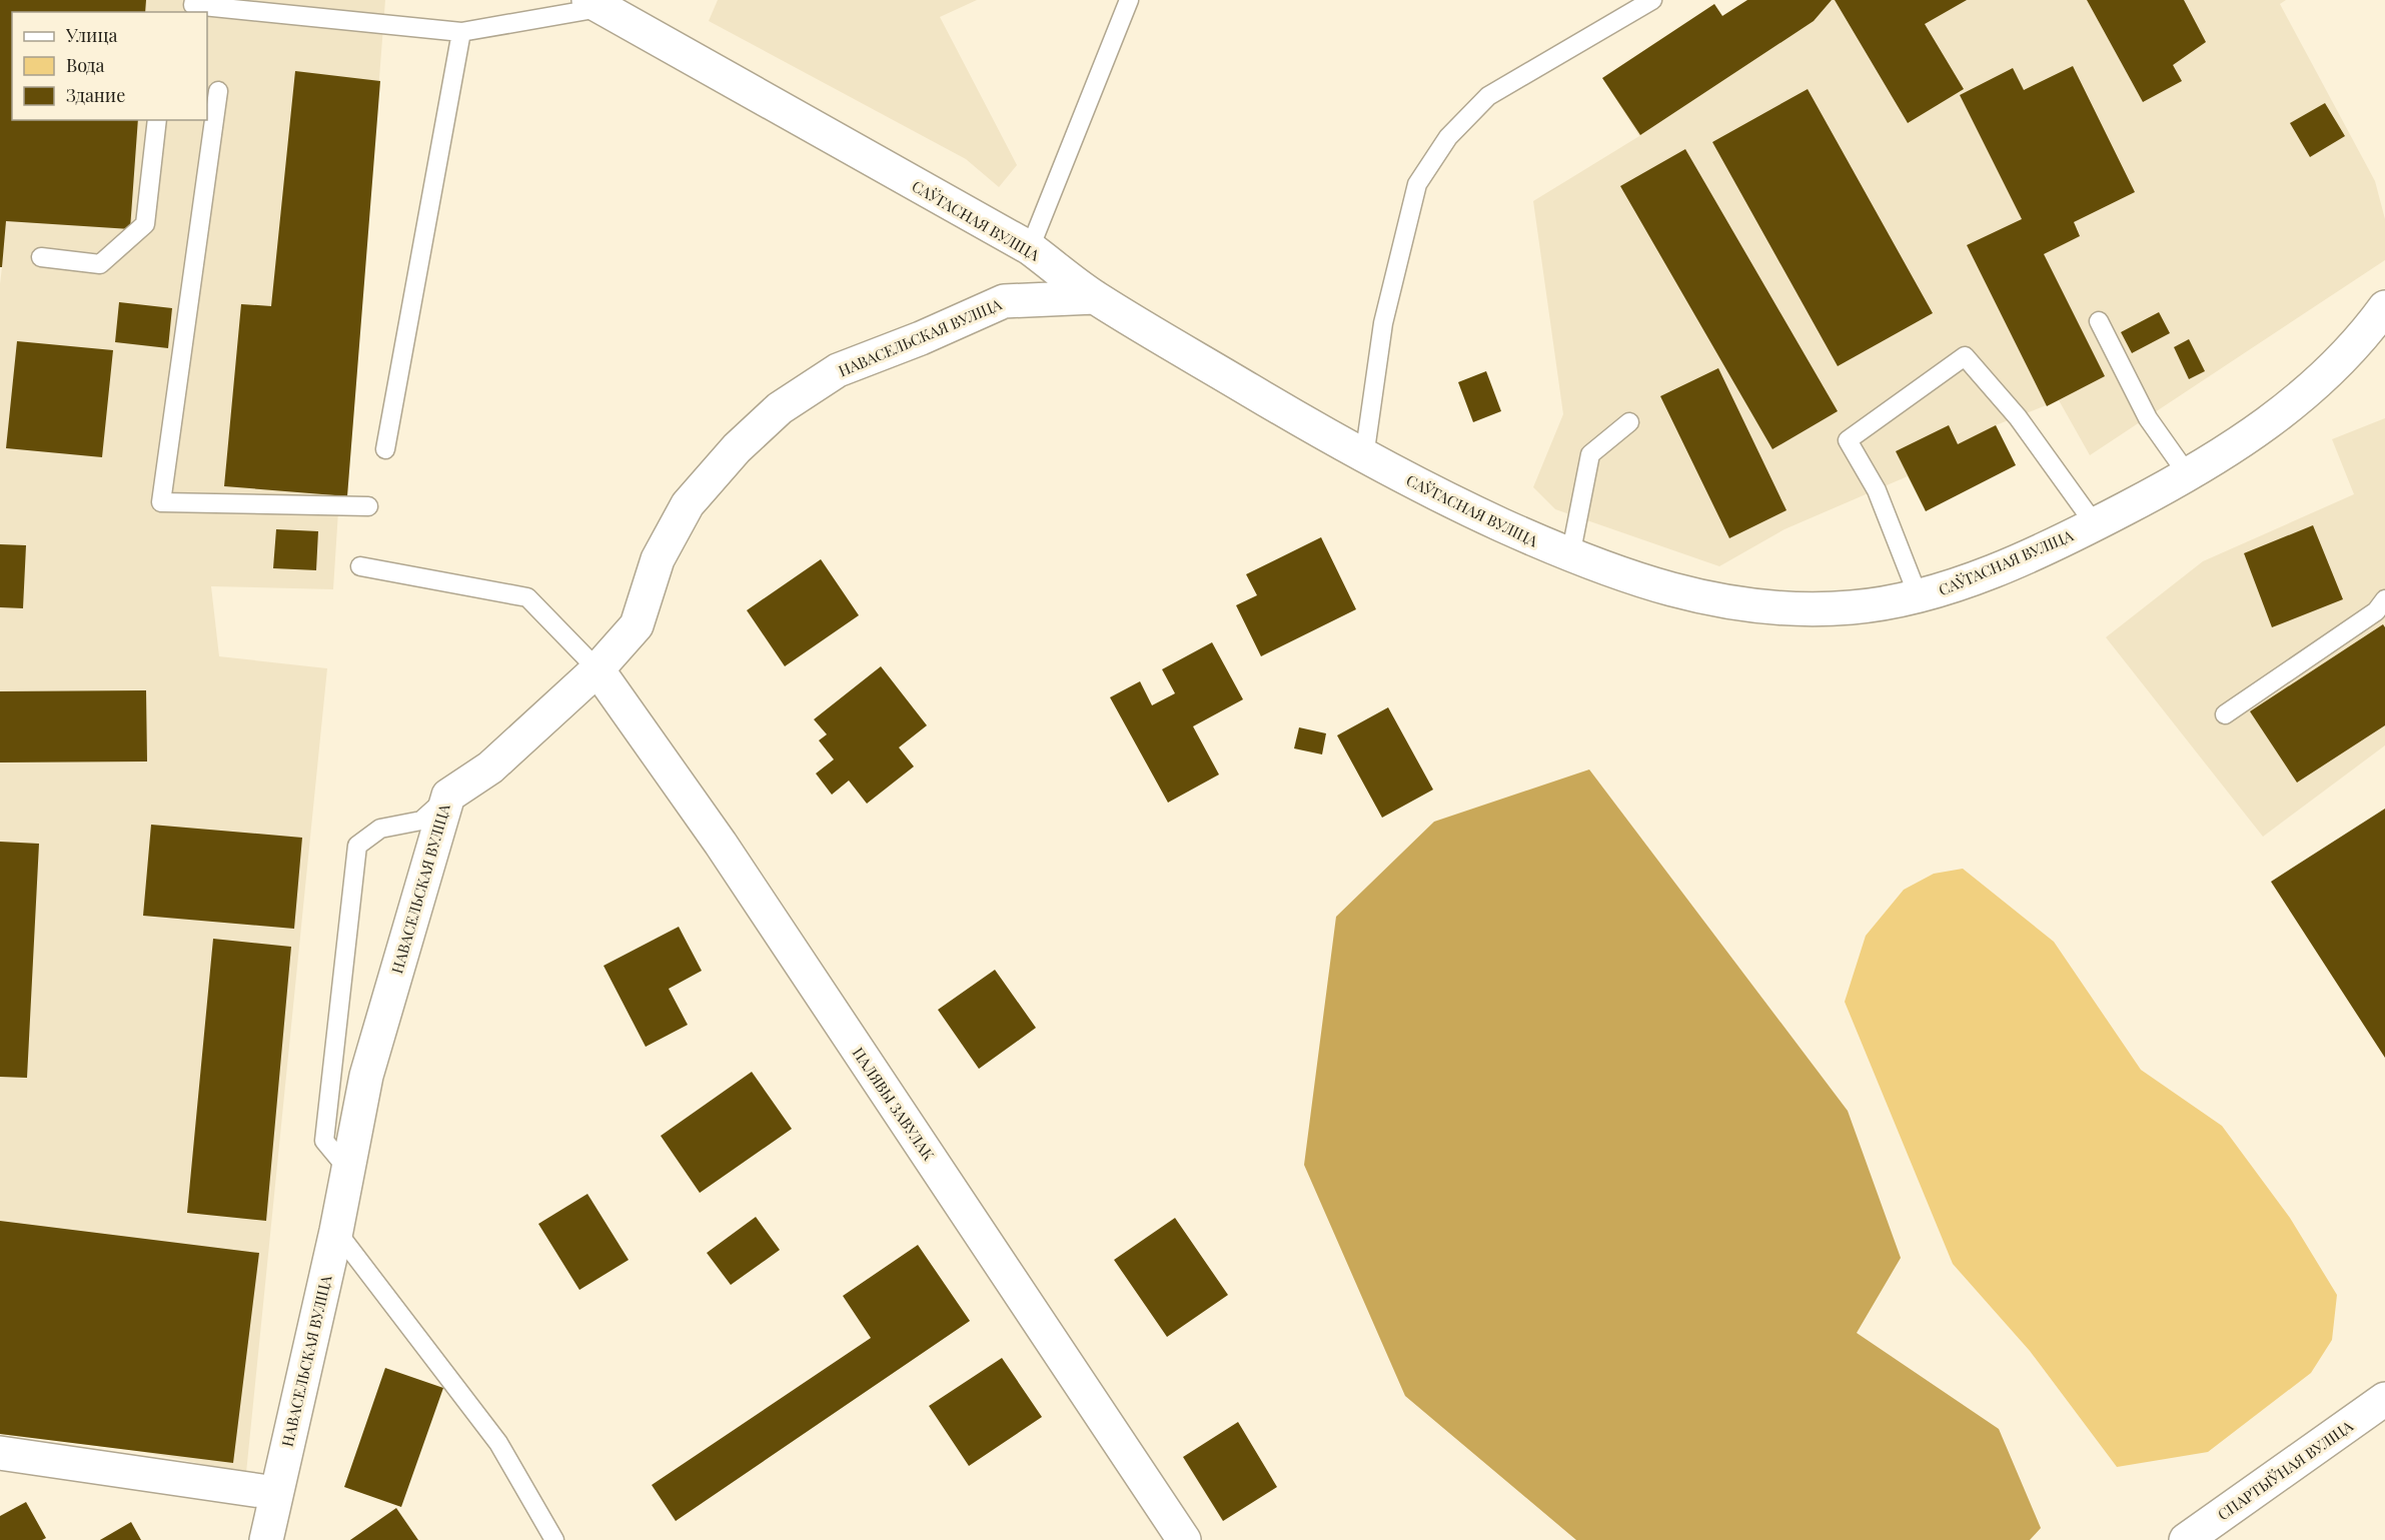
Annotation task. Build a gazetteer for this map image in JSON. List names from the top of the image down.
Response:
{
  "streets": {
    "street": [
      "САЎГАСНАЯ ВУЛІЦА",
      "НАВАСЕЛЬСКАЯ ВУЛІЦА",
      "ПАЛЯВЫ ЗАВУЛАК",
      "СПАРТЫЎНАЯ ВУЛІЦА"
    ]
  },
  "crossings": [
    ["САЎГАСНАЯ ВУЛІЦА", "НАВАСЕЛЬСКАЯ ВУЛІЦА"],
    ["НАВАСЕЛЬСКАЯ ВУЛІЦА", "ПАЛЯВЫ ЗАВУЛАК"]
  ],
  "legend": ["Улица", "Вода", "Здание"]
}
